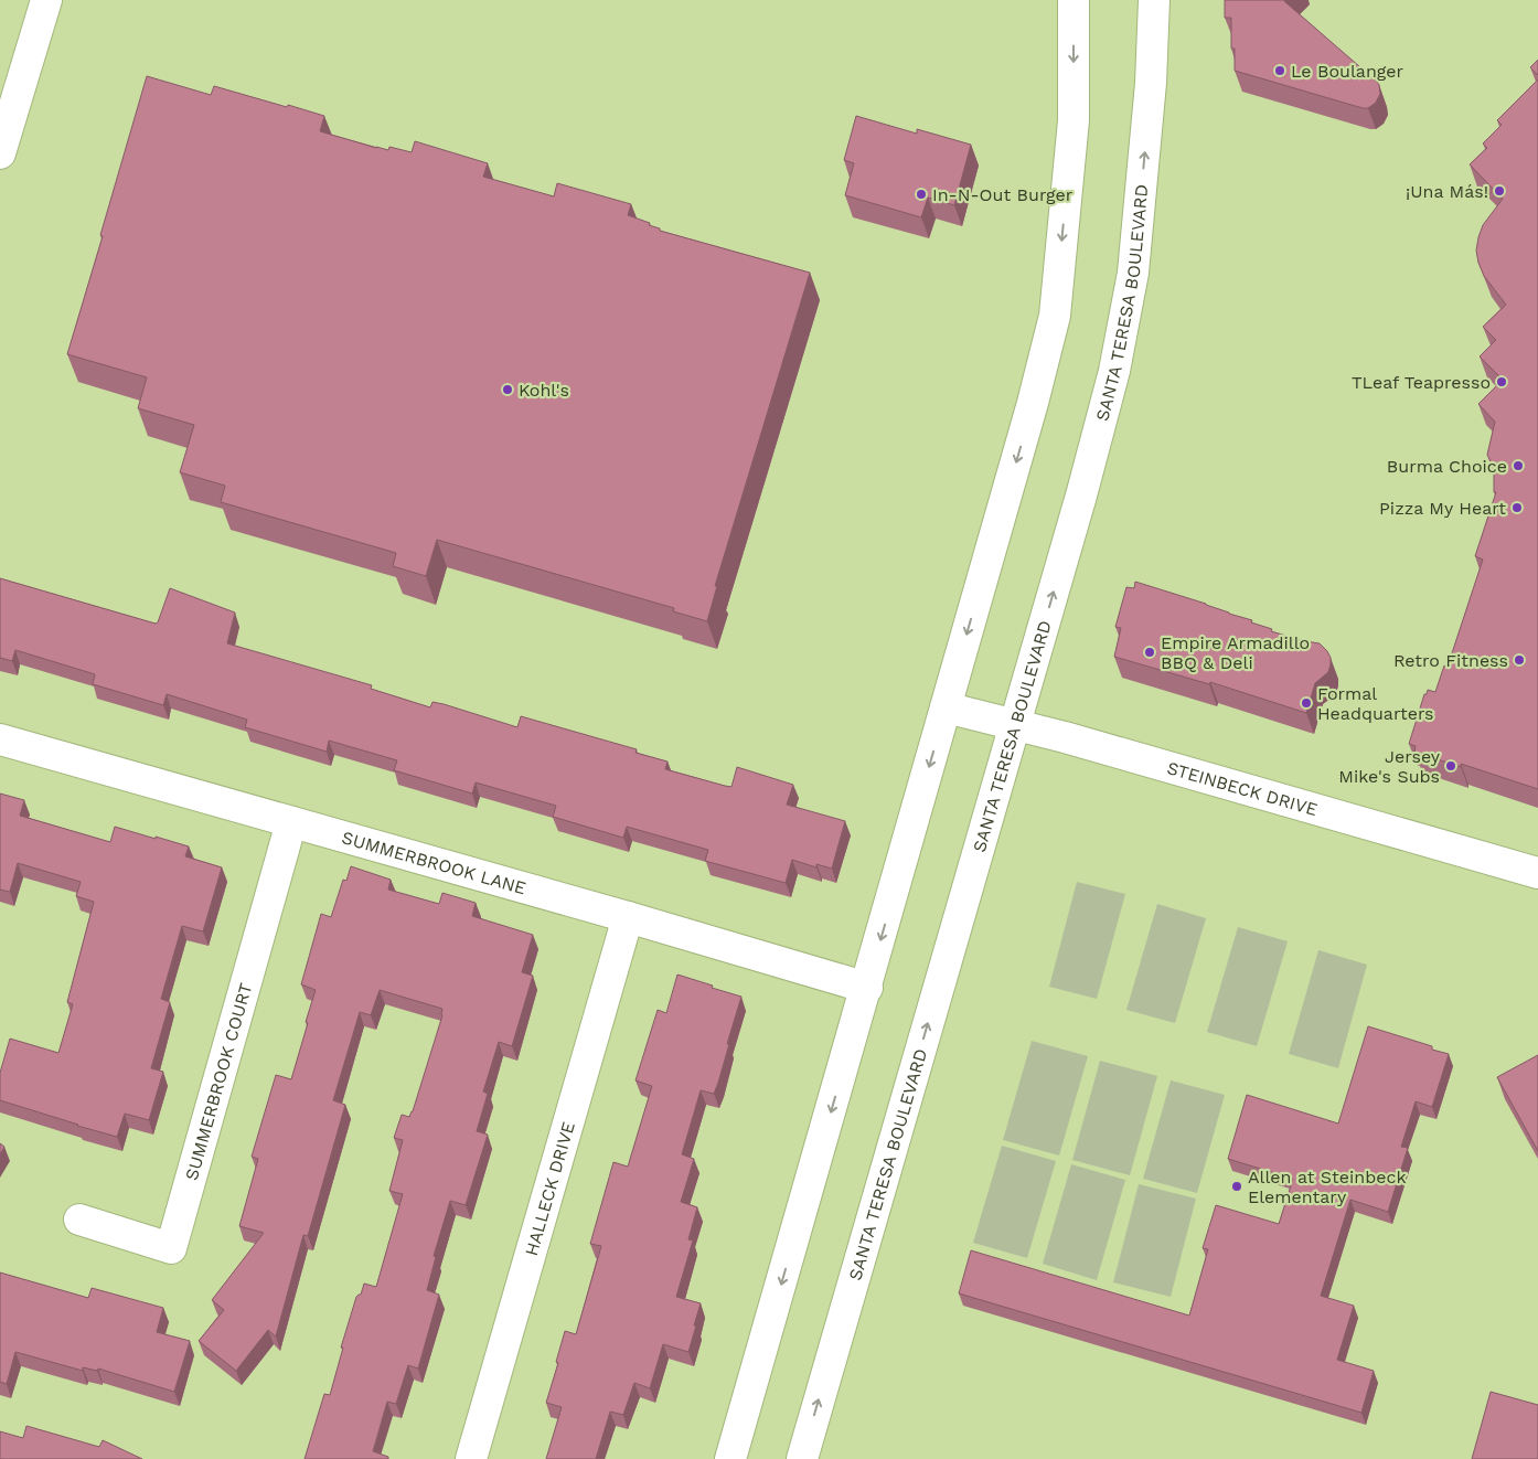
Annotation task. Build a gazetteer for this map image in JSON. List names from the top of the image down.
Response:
{
  "streets": {
    "main road": [
      "SANTA TERESA BOULEVARD",
      "STEINBECK DRIVE",
      "SUMMERBROOK LANE",
      "SUMMERBROOK COURT",
      "HALLECK DRIVE"
    ]
  },
  "crossings": [
    ["SANTA TERESA BOULEVARD", "STEINBECK DRIVE"],
    ["SUMMERBROOK LANE", "SUMMERBROOK COURT"],
    ["SUMMERBROOK LANE", "HALLECK DRIVE"]
  ],
  "places": [
    "Le Boulanger",
    "¡Una Más!",
    "In-N-Out Burger",
    "TLeaf Teapresso",
    "Kohl's",
    "Burma Choice",
    "Pizza My Heart",
    "Empire Armadillo BBQ & Deli",
    "Retro Fitness",
    "Formal Headquarters",
    "Jersey Mike's Subs",
    "Allen at Steinbeck Elementary"
  ]
}
